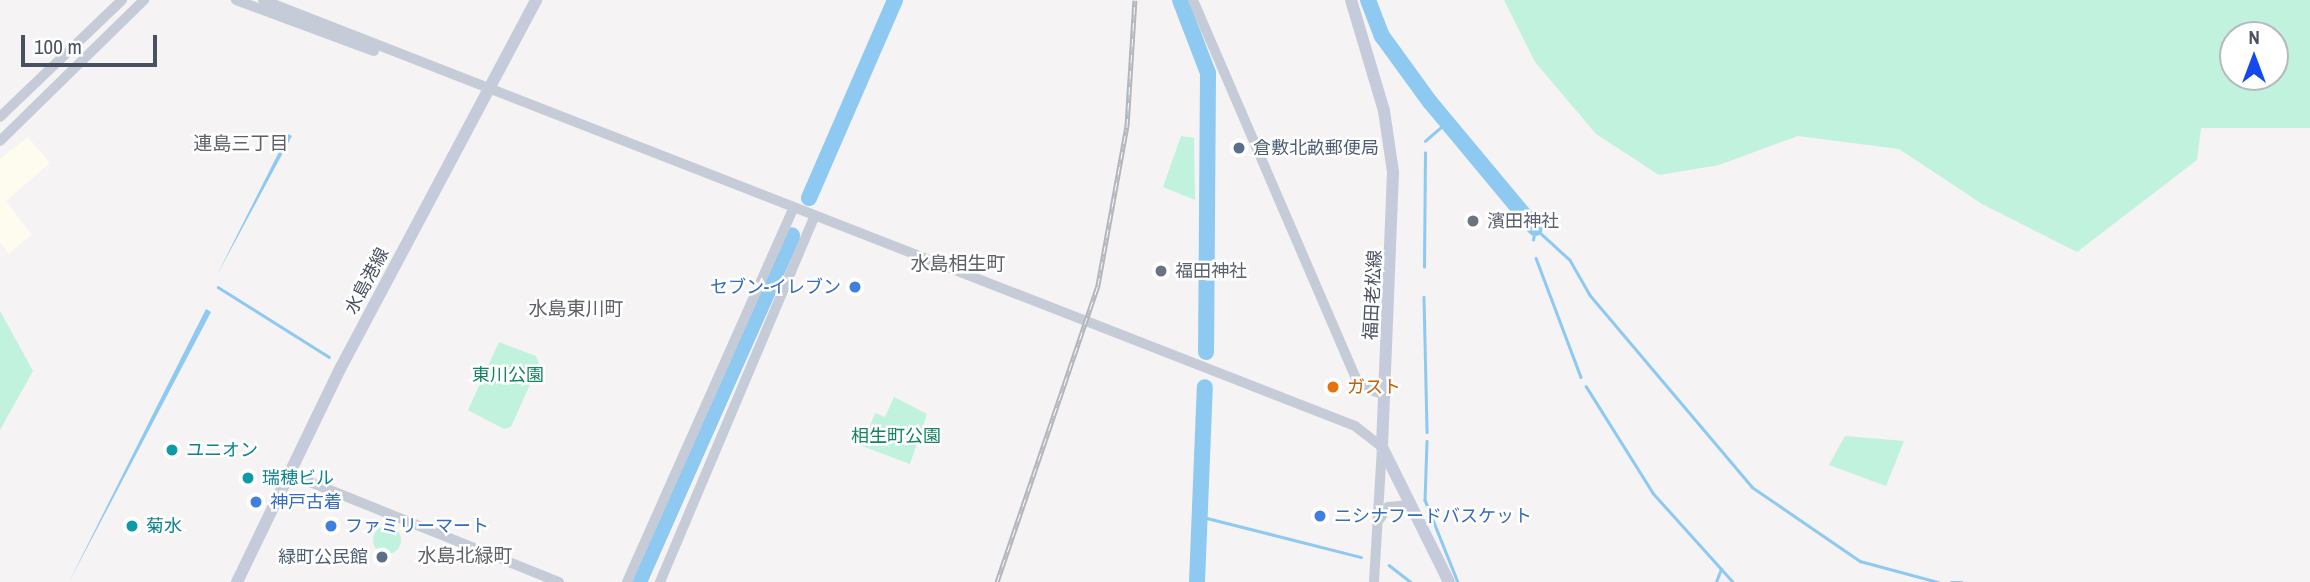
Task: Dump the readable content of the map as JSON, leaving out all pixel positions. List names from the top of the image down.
{
  "streets": {
    "main road": ["水島港線", "福田老松線"]
  },
  "districts": [
    "連島三丁目",
    "水島相生町",
    "水島東川町",
    "水島北緑町"
  ],
  "parks": ["東川公園", "相生町公園"],
  "places": [
    "倉敷北畝郵便局",
    "濱田神社",
    "福田神社",
    "セブン-イレブン",
    "ガスト",
    "ユニオン",
    "瑞穂ビル",
    "神戸古着",
    "ニシナフードバスケット",
    "菊水",
    "ファミリーマート",
    "緑町公民館"
  ],
  "scale_bar": "100 m",
  "north": "top"
}
